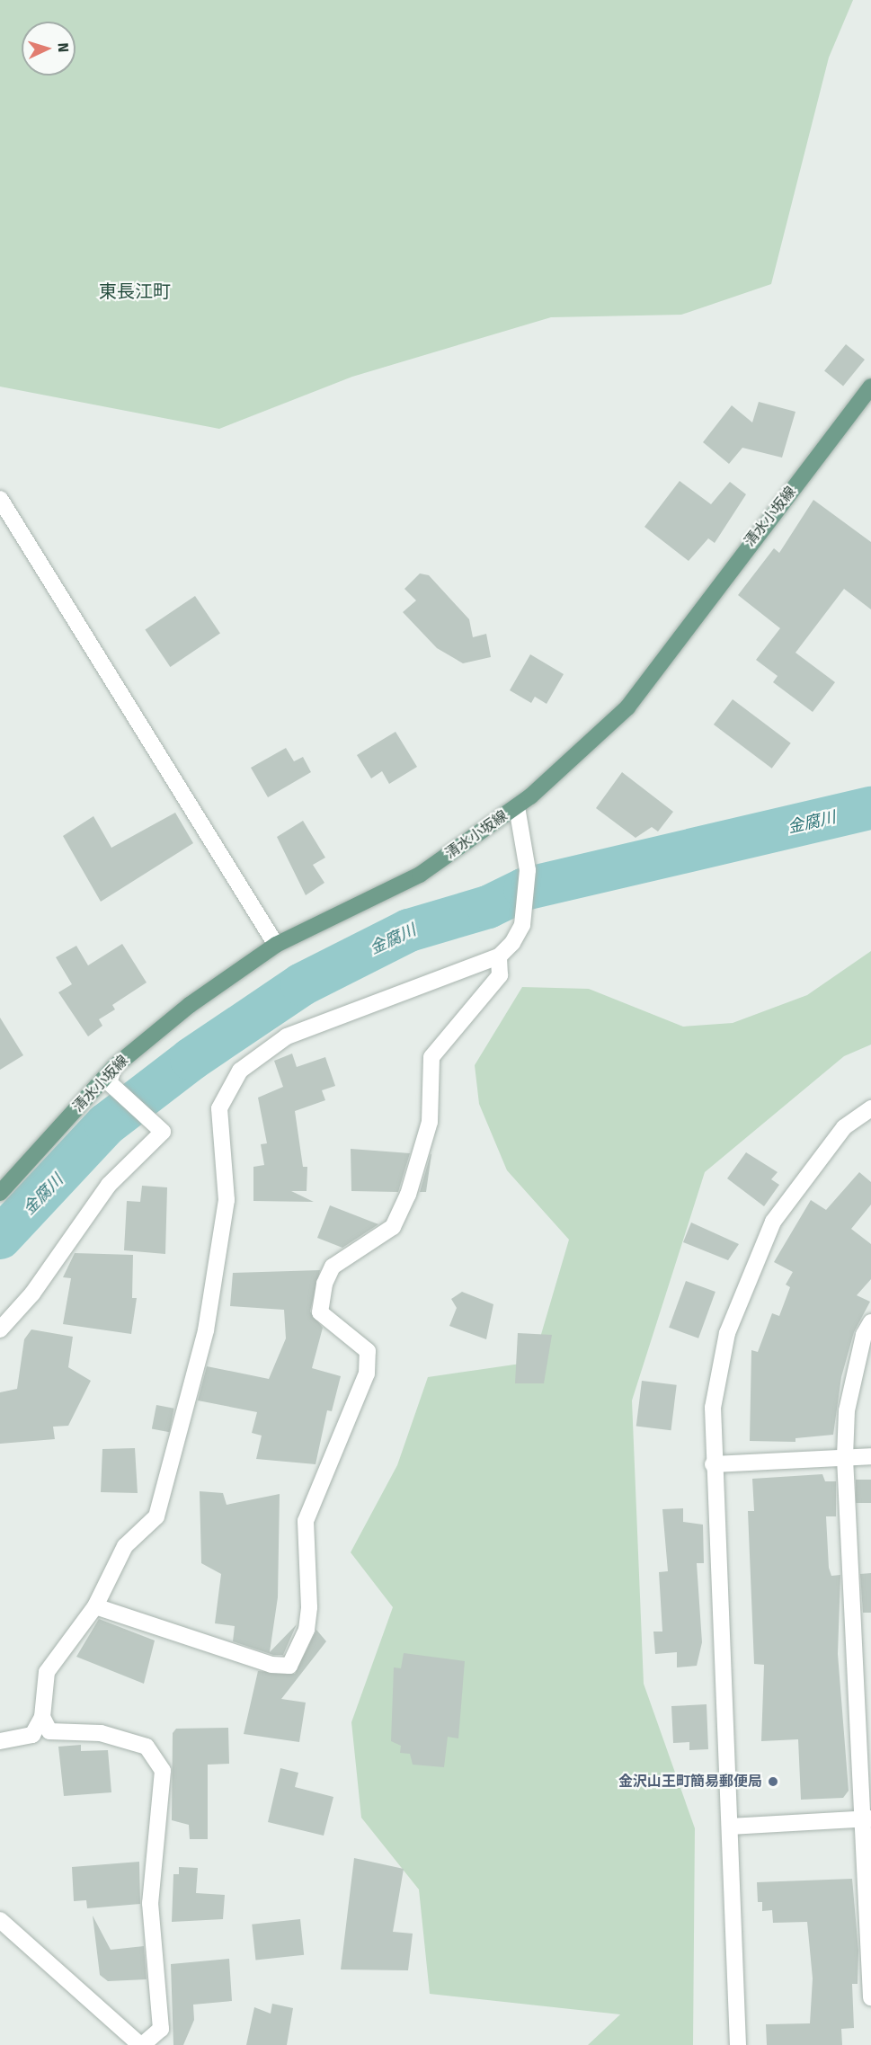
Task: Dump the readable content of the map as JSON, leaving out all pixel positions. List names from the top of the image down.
{
  "streets": {
    "main road": ["清水小坂線"]
  },
  "districts": ["東長江町"],
  "water": ["金腐川"],
  "places": ["金沢山王町簡易郵便局"],
  "north": "right"
}
